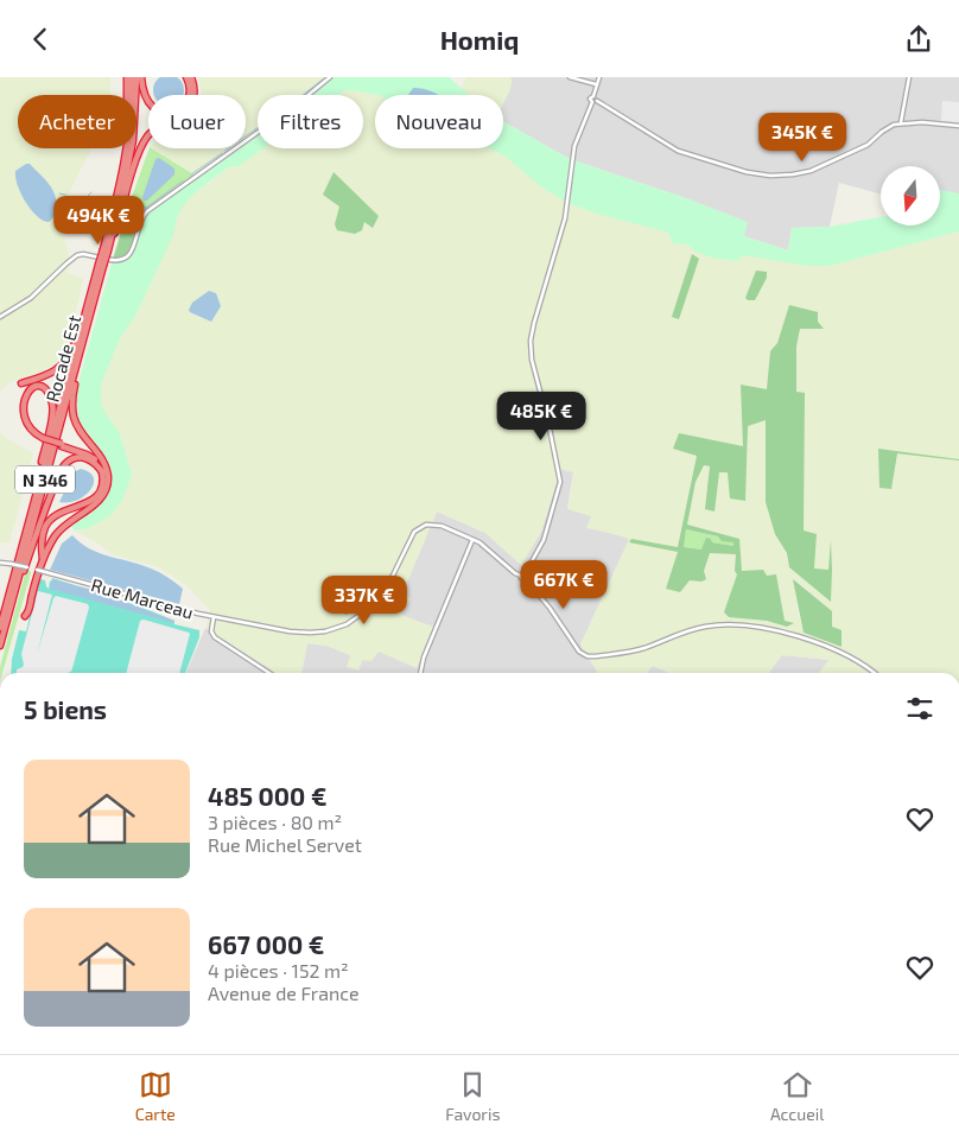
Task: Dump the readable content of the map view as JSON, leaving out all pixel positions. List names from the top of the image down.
{
  "streets": {
    "highway": ["Rocade Est", "N 346"],
    "street": ["Rue Marceau"]
  },
  "north": "bottom",
  "page": {
    "header": "Homiq",
    "chip": [
      "Acheter",
      "Louer",
      "Filtres",
      "Nouveau"
    ],
    "price": [
      "345K €",
      "494K €",
      "485K €",
      "667K €",
      "337K €"
    ],
    "heading": "5 biens",
    "list": [
      {
        "name": "485 000 €",
        "note": "3 pièces · 80 m² · Rue Michel Servet"
      },
      {
        "name": "667 000 €",
        "note": "4 pièces · 152 m² · Avenue de France"
      }
    ],
    "tabs": ["Carte", "Favoris", "Accueil"]
  }
}
